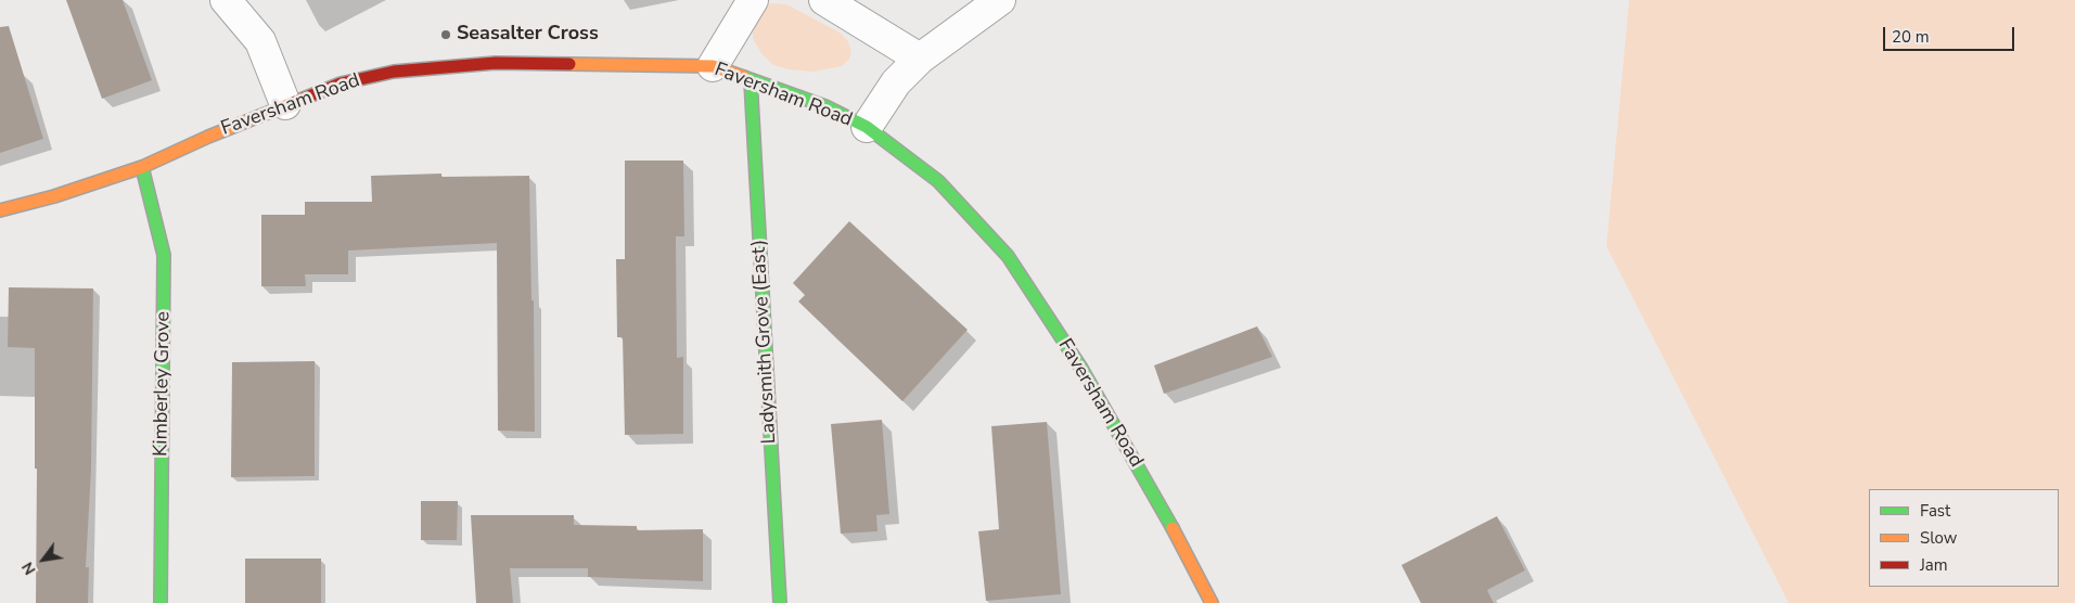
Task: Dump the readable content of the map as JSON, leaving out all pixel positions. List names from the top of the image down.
{
  "streets": {
    "street": ["Faversham Road", "Ladysmith Grove (East)", "Kimberley Grove"]
  },
  "crossings": [
    ["Faversham Road", "Ladysmith Grove (East)"],
    ["Faversham Road", "Kimberley Grove"]
  ],
  "places": ["Seasalter Cross"],
  "legend": ["Fast", "Slow", "Jam"],
  "scale_bar": "20 m",
  "north": "bottom left"
}
